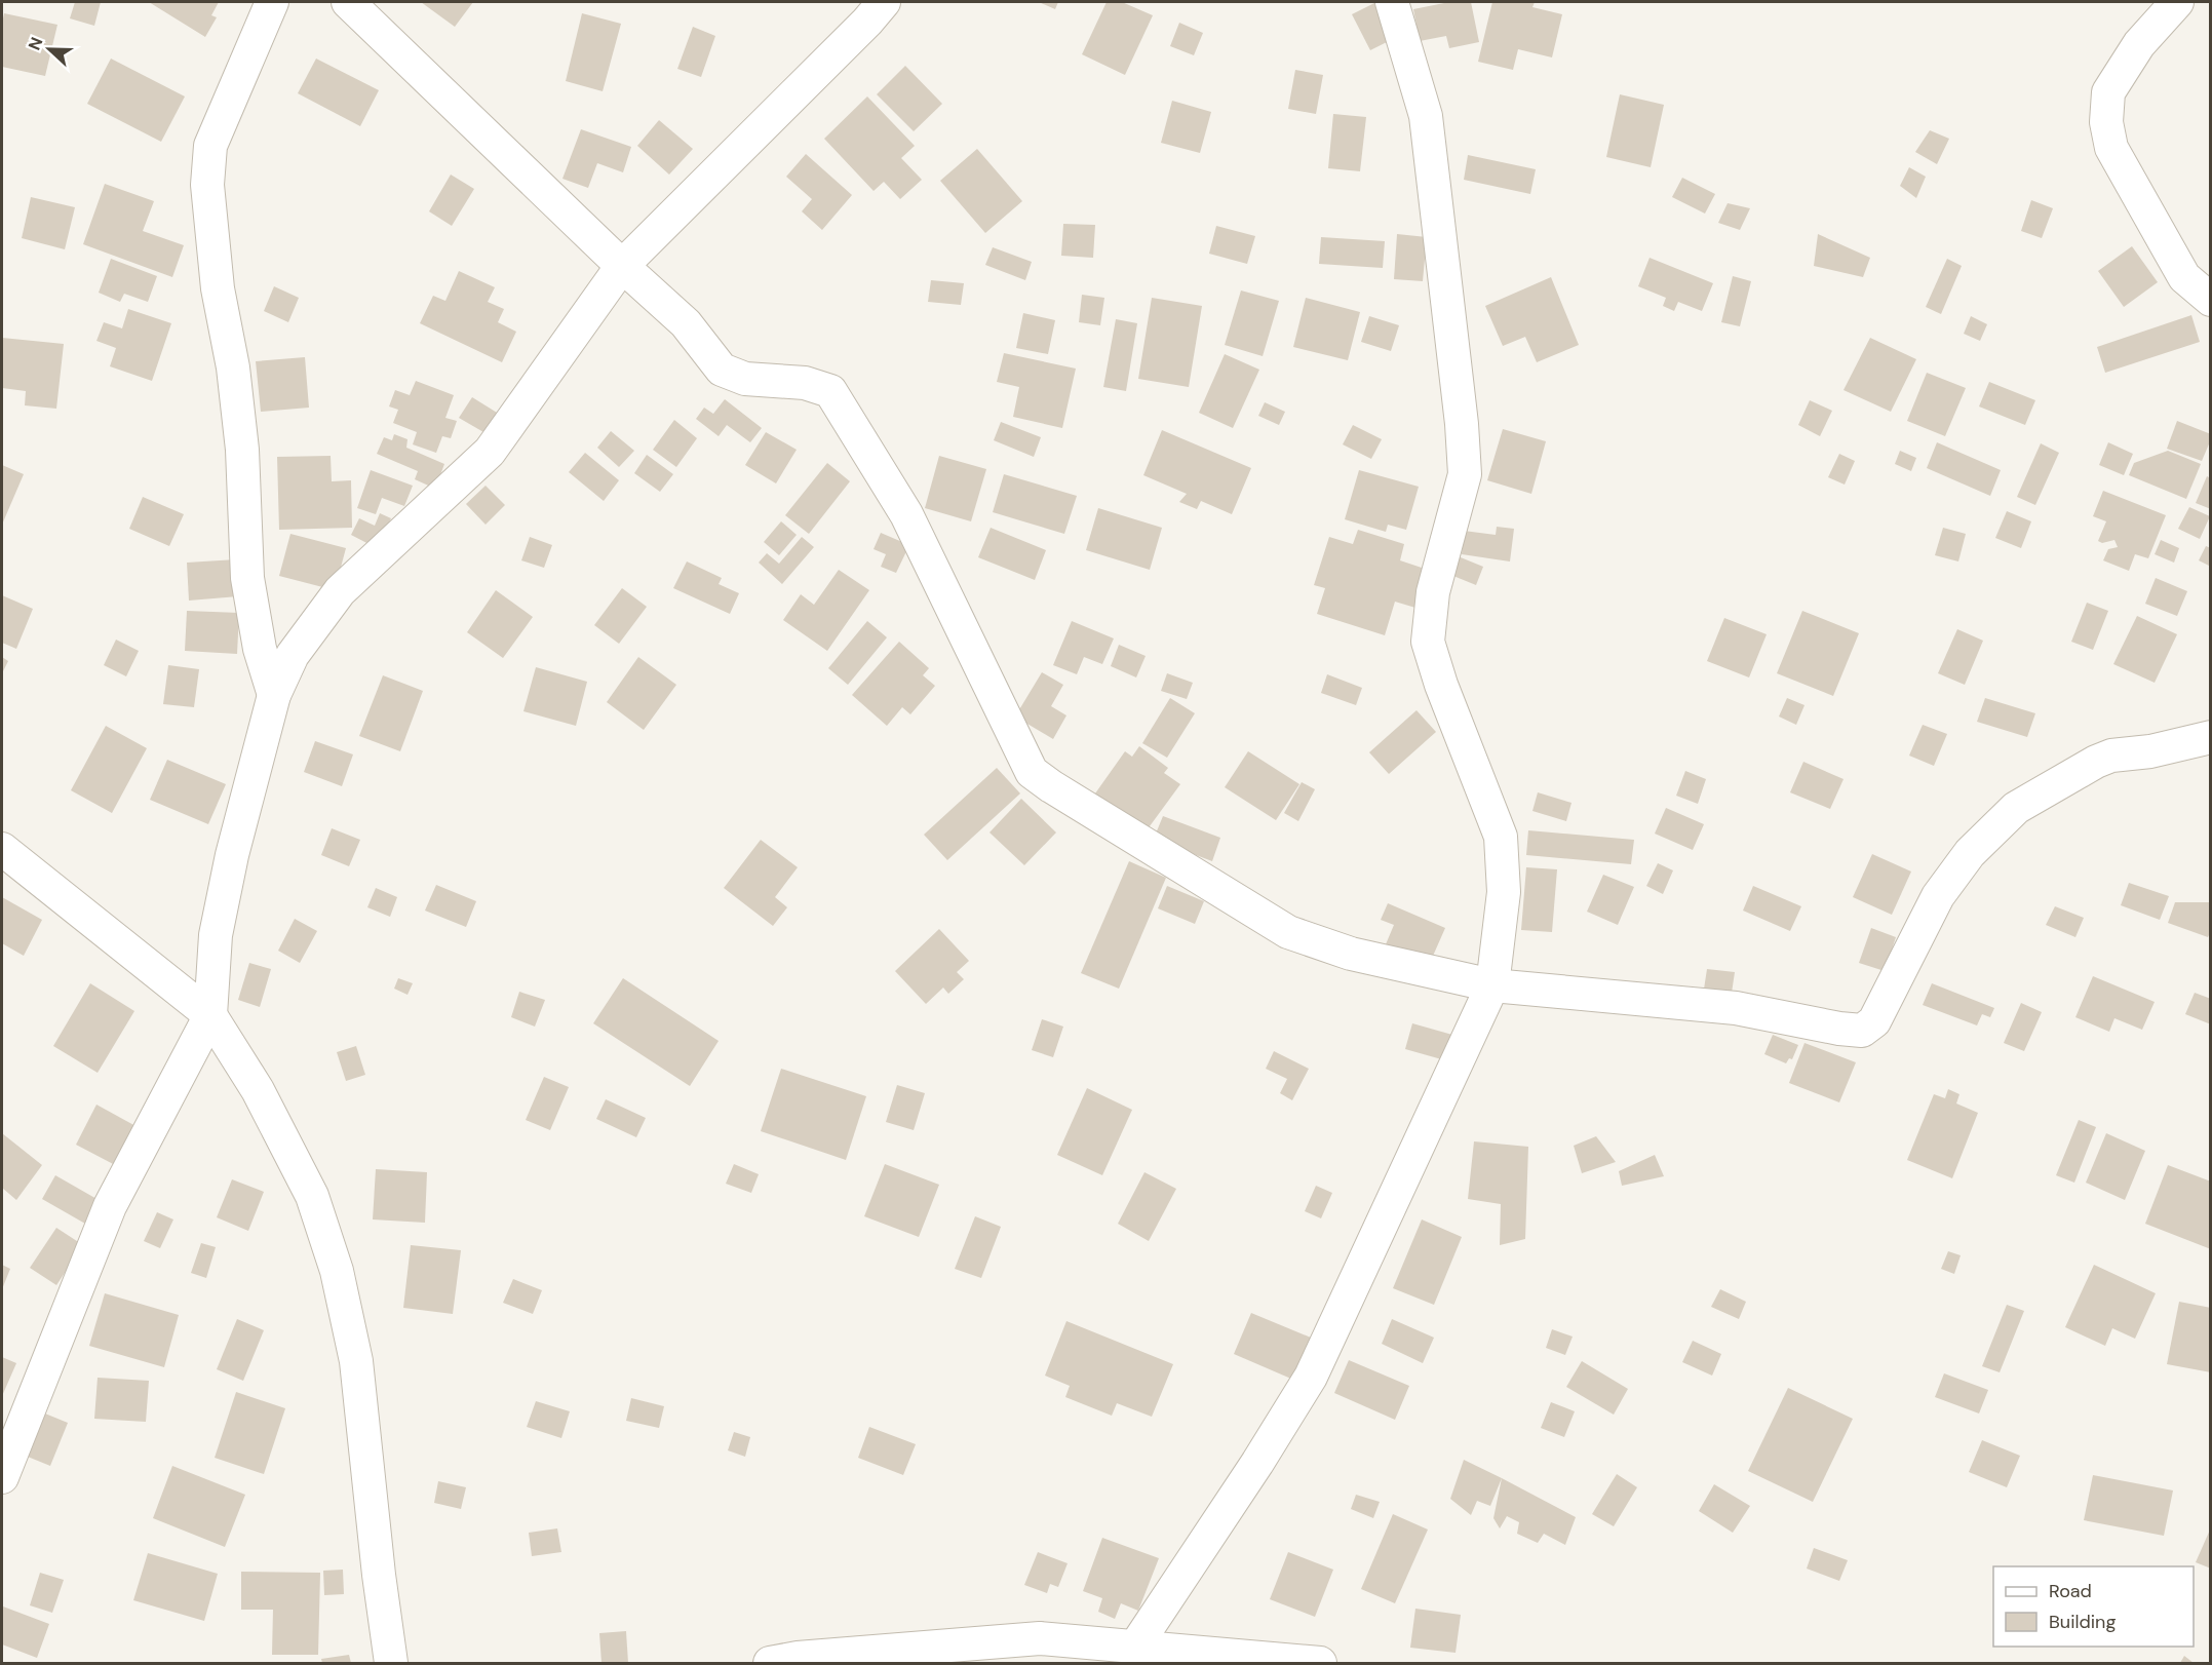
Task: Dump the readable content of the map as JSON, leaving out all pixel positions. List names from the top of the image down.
{
  "legend": ["Road", "Building"],
  "north": "left"
}
